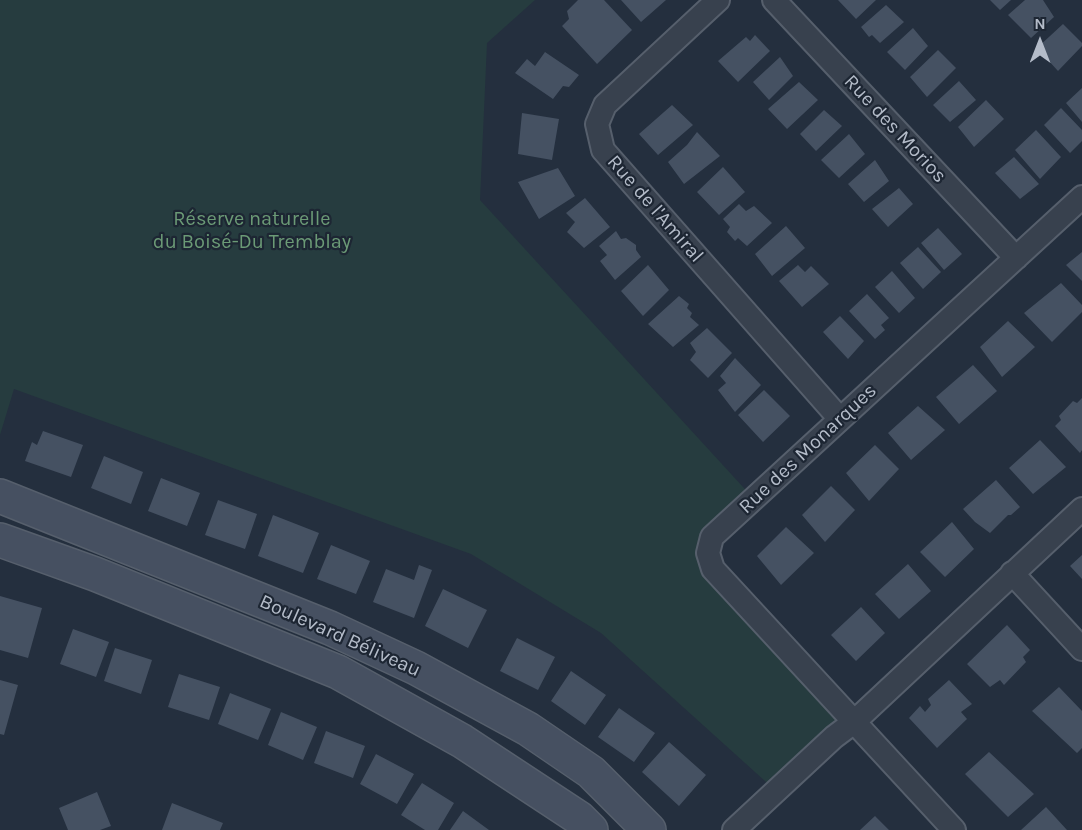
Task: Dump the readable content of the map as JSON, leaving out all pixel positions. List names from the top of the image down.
{
  "streets": {
    "street": [
      "Rue des Morios",
      "Rue de l'Amiral",
      "Rue des Monarques",
      "Boulevard Béliveau"
    ]
  },
  "crossings": [
    ["Rue des Morios", "Rue des Monarques"],
    ["Rue de l'Amiral", "Rue des Monarques"]
  ],
  "parks": ["Réserve naturelle du Boisé-Du Tremblay"],
  "north": "top"
}
